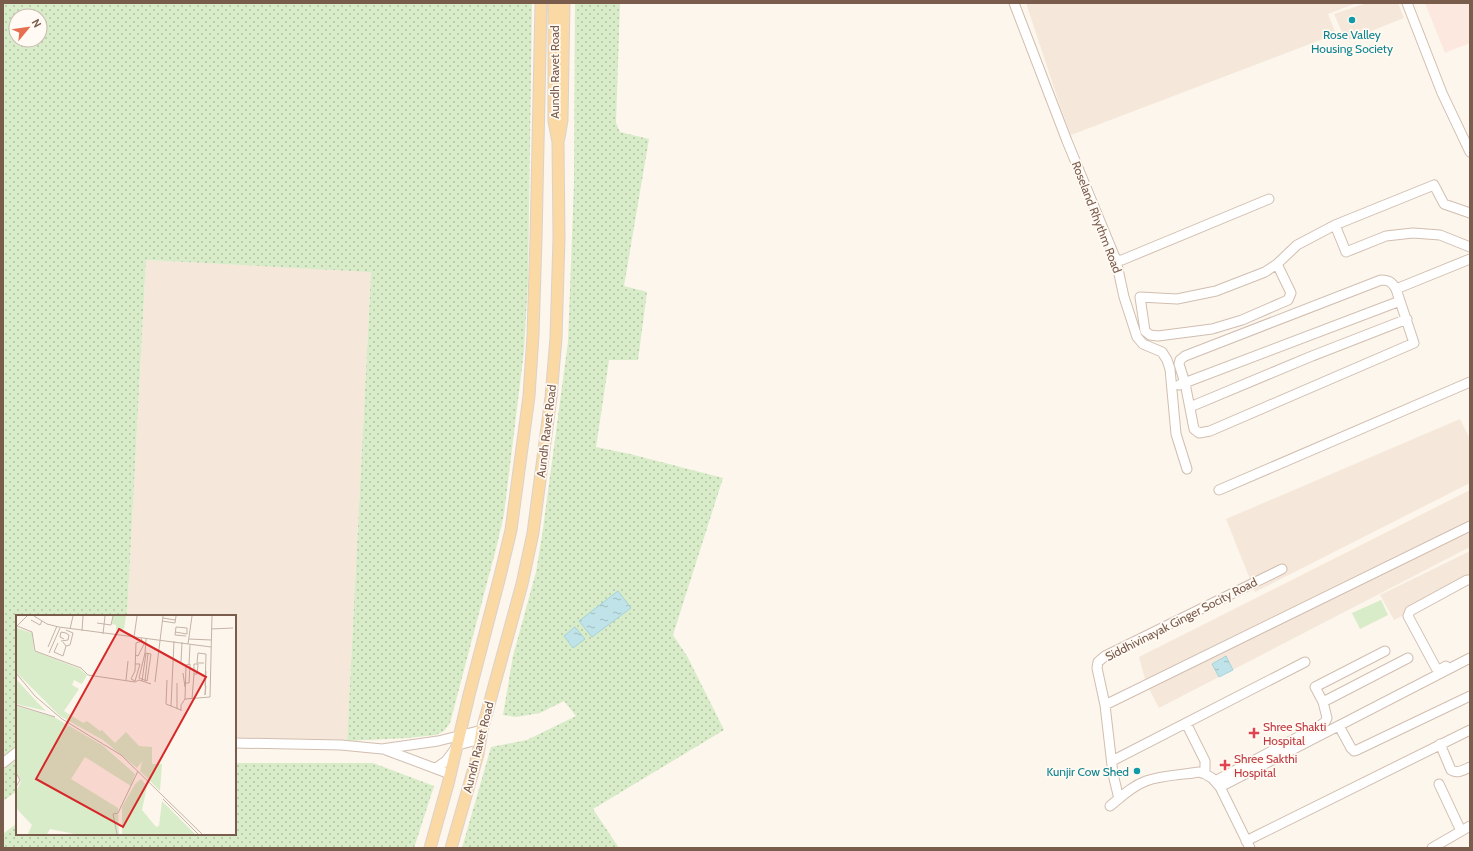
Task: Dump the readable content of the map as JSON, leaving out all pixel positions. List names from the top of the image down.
{
  "streets": {
    "main road": ["Aundh Ravet Road"],
    "street": ["Roseland Rhythm Road", "Siddhivinayak Ginger Socity Road"]
  },
  "places": {
    "other": ["Rose Valley Housing Society", "Kunjir Cow Shed"],
    "health": ["Shree Shakti Hospital", "Shree Sakthi Hospital"]
  },
  "north": "top right"
}
